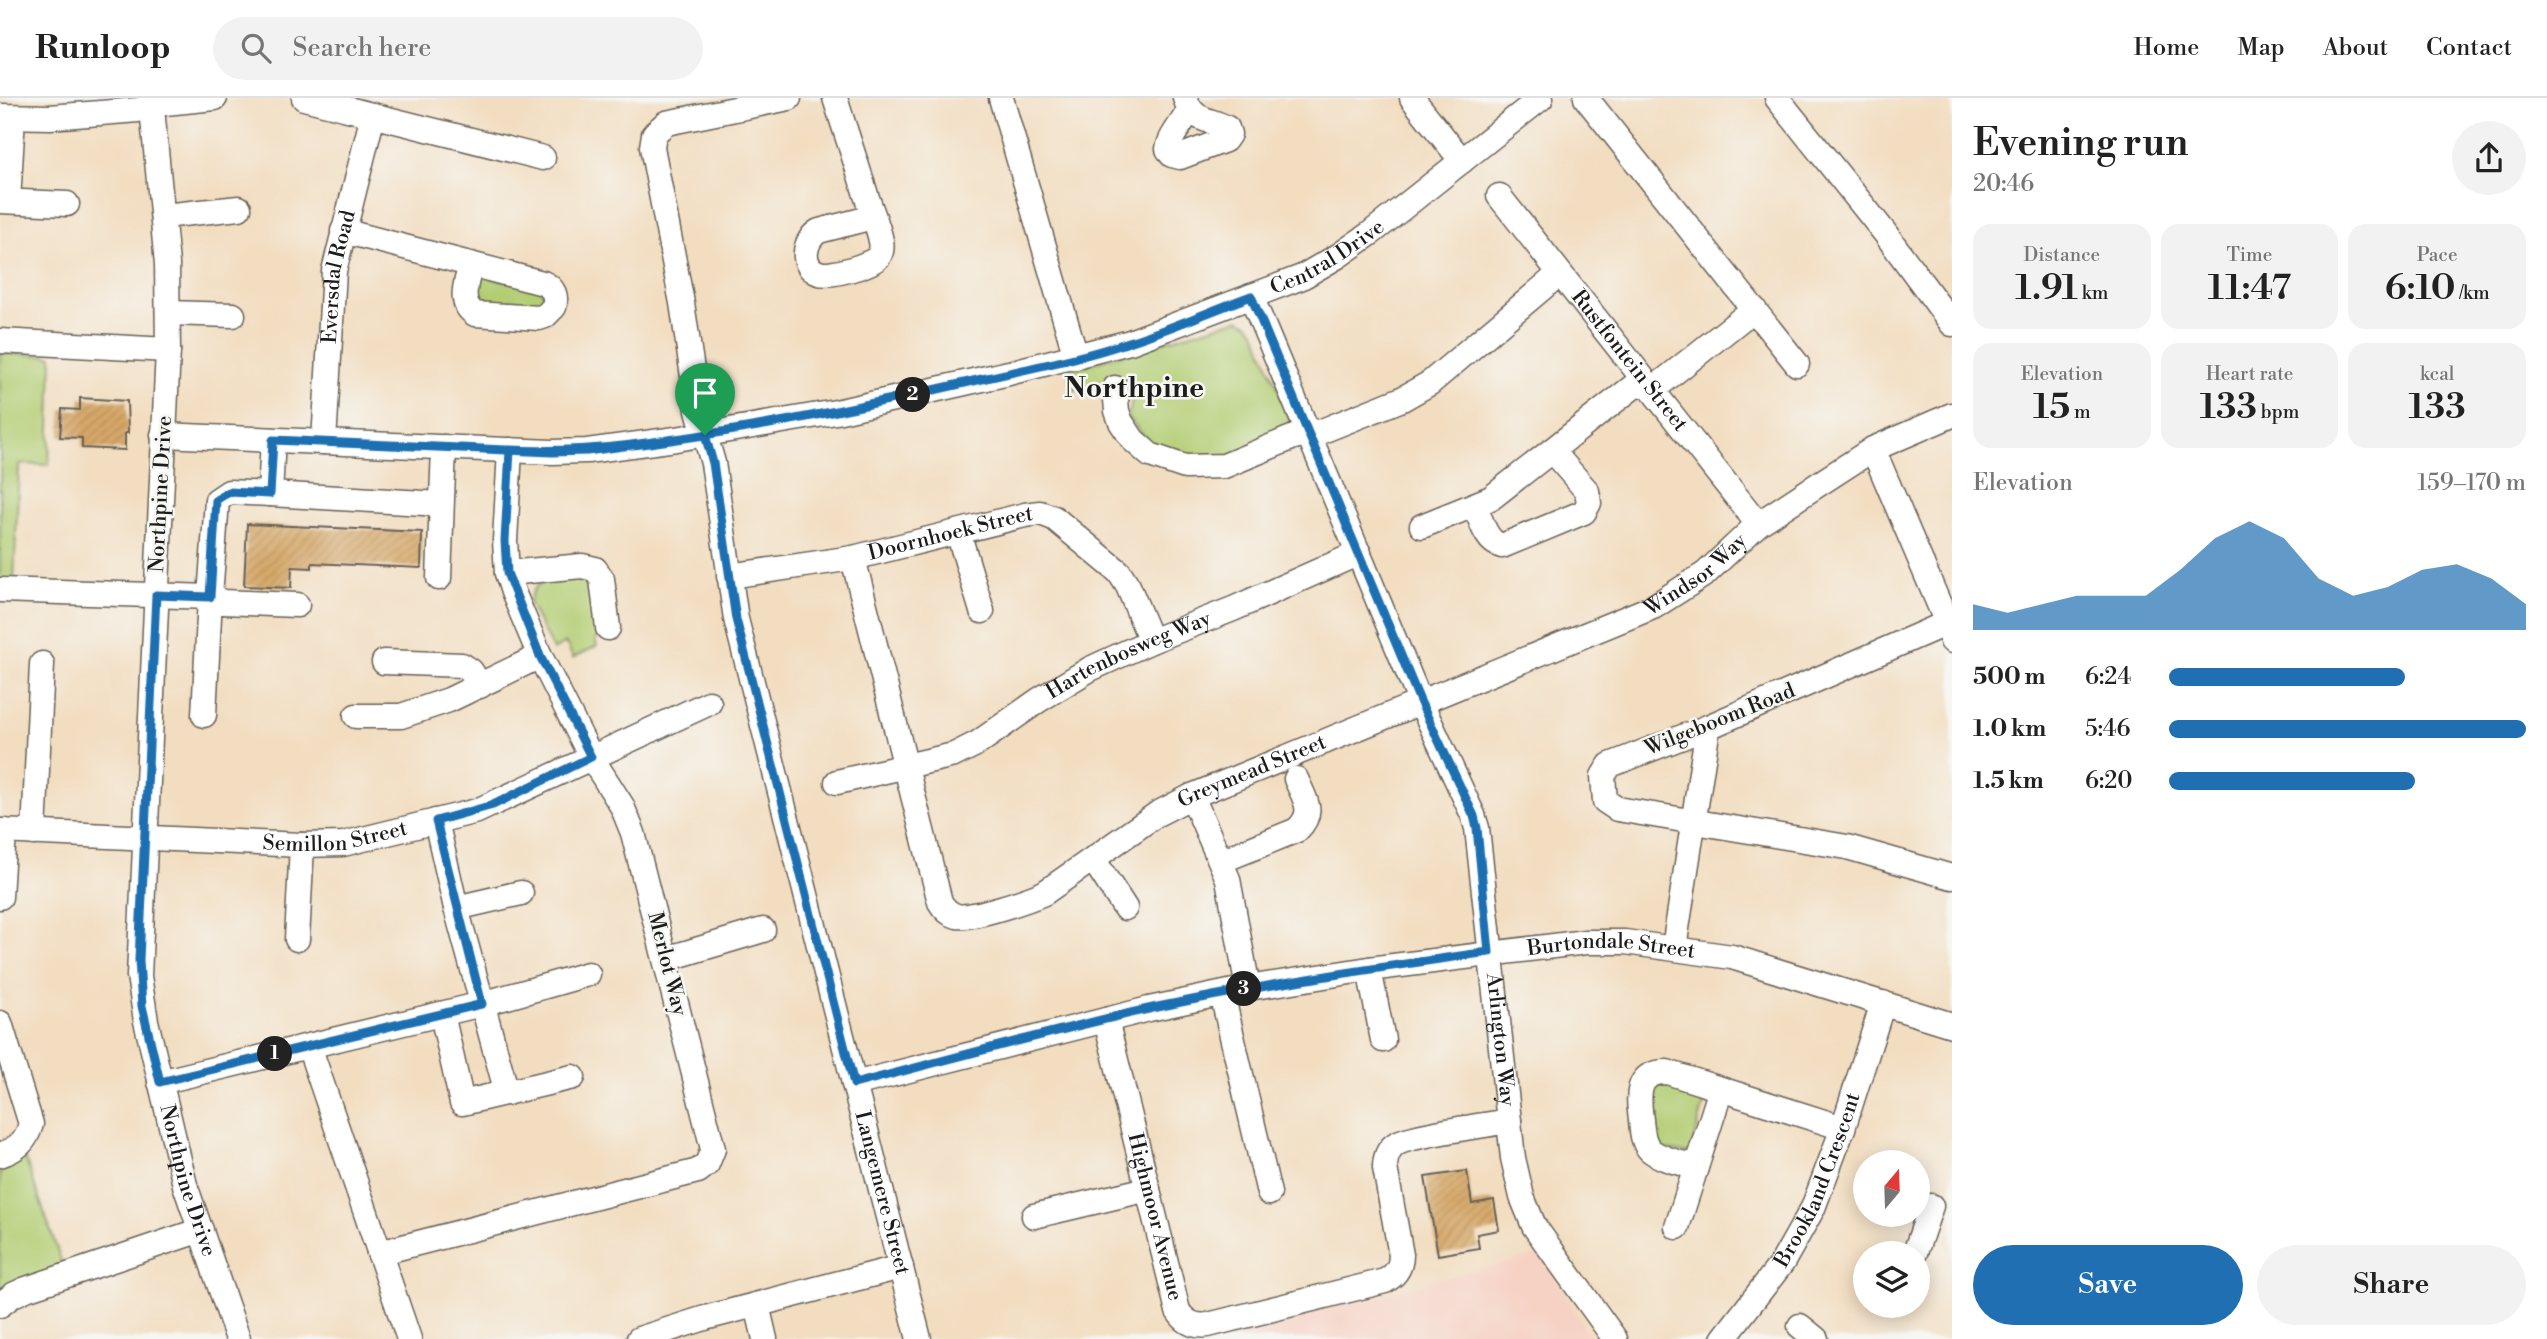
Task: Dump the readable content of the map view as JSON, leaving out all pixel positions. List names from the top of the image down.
{
  "streets": {
    "street": [
      "Central Drive",
      "Eversdal Road",
      "Rustfontein Street",
      "Northpine Drive",
      "Doornhoek Street",
      "Windsor Way",
      "Hartenbosweg Way",
      "Wilgeboom Road",
      "Greymead Street",
      "Semillon Street",
      "Burtondale Street",
      "Merlot Way",
      "Arlington Way",
      "Brookland Crescent",
      "Langemere Street",
      "Highmoor Avenue"
    ]
  },
  "crossings": [
    ["Central Drive", "Eversdal Road"],
    ["Central Drive", "Northpine Drive"],
    ["Central Drive", "Merlot Way"],
    ["Central Drive", "Arlington Way"],
    ["Central Drive", "Langemere Street"],
    ["Rustfontein Street", "Windsor Way"],
    ["Northpine Drive", "Semillon Street"],
    ["Doornhoek Street", "Hartenbosweg Way"],
    ["Doornhoek Street", "Langemere Street"],
    ["Windsor Way", "Greymead Street"],
    ["Windsor Way", "Arlington Way"],
    ["Hartenbosweg Way", "Greymead Street"],
    ["Hartenbosweg Way", "Arlington Way"],
    ["Greymead Street", "Arlington Way"],
    ["Semillon Street", "Merlot Way"],
    ["Burtondale Street", "Arlington Way"],
    ["Burtondale Street", "Brookland Crescent"],
    ["Burtondale Street", "Langemere Street"],
    ["Burtondale Street", "Highmoor Avenue"],
    ["Arlington Way", "Highmoor Avenue"]
  ],
  "districts": ["Northpine"],
  "north": "top",
  "page": {
    "header": "Runloop",
    "search": "Search here",
    "nav": [
      "Home",
      "Map",
      "About",
      "Contact"
    ],
    "heading": ["Evening run", "20:46"],
    "stats": [
      ["Distance", "1.91 km"],
      ["Time", "11:47"],
      ["Pace", "6:10 /km"],
      ["Elevation", "15 m"],
      ["Heart rate", "133 bpm"],
      ["kcal", "133"]
    ],
    "pins": ["2", "3", "1"],
    "chart": ["Elevation", "159–170 m"],
    "list": [
      {
        "name": "500 m",
        "note": "6:24"
      },
      {
        "name": "1.0 km",
        "note": "5:46"
      },
      {
        "name": "1.5 km",
        "note": "6:20"
      }
    ],
    "buttons": ["Save", "Share"]
  }
}
